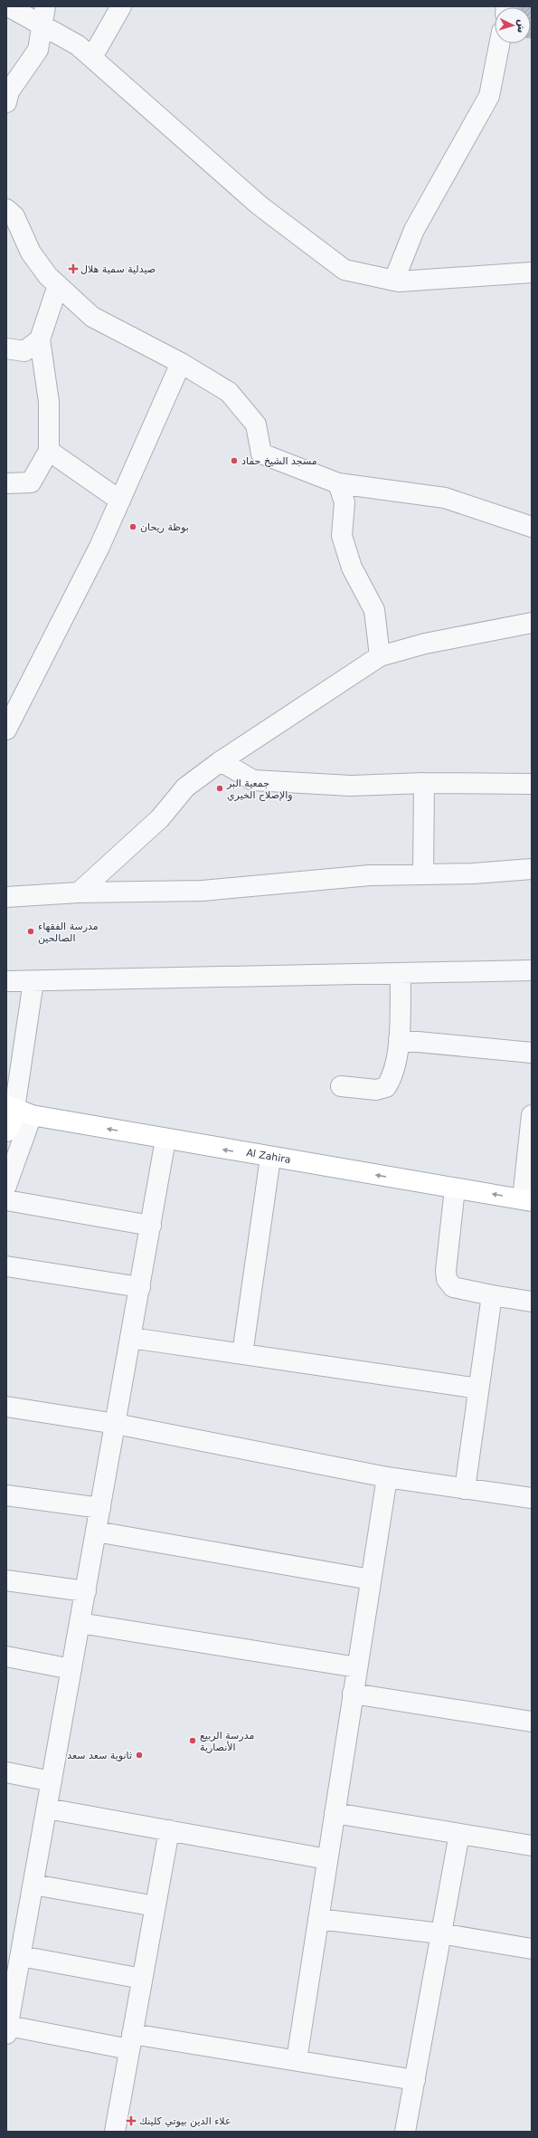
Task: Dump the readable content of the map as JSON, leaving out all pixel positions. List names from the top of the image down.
{
  "streets": {
    "main road": ["Al Zahira"]
  },
  "one_way": ["Al Zahira"],
  "places": {
    "health": ["صيدلية سمية هلال", "علاء الدين بيوتي كلينك"],
    "other": [
      "مسجد الشيخ حماد",
      "بوظة ريحان",
      "جمعية البر والإصلاح الخيري",
      "مدرسة الفقهاء الصالحين",
      "مدرسة الربيع الأنصارية",
      "ثانوية سعد سعد"
    ]
  },
  "north": "right"
}
